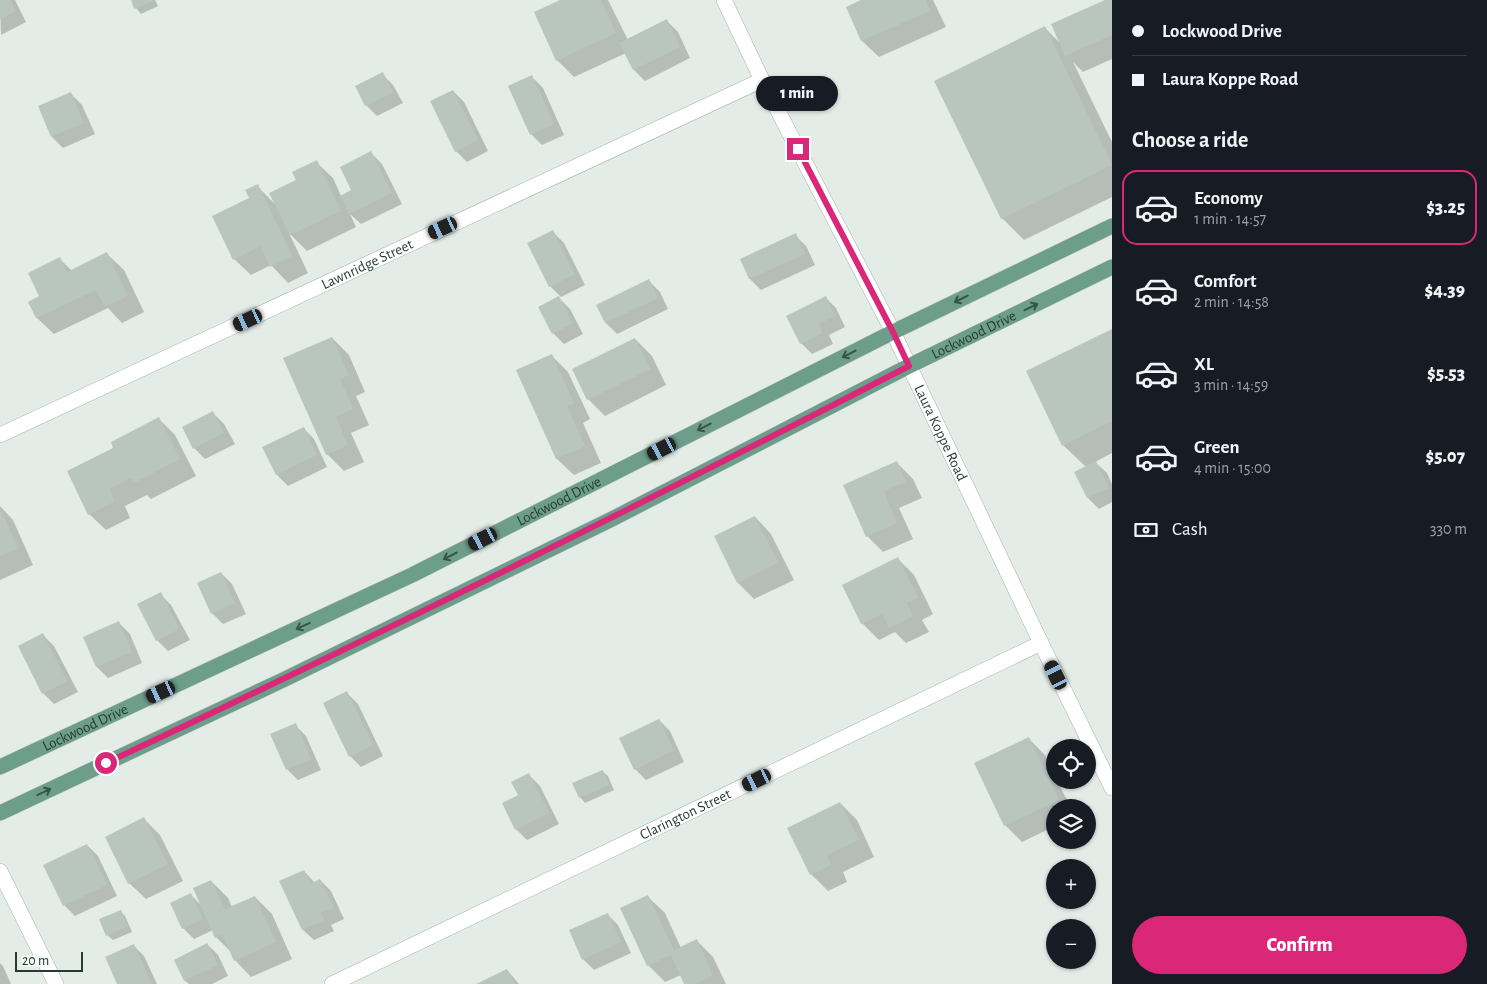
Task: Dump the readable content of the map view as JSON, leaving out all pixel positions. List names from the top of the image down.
{
  "streets": {
    "main road": ["Lockwood Drive"],
    "street": ["Lawnridge Street", "Laura Koppe Road", "Clarington Street"]
  },
  "crossings": [
    ["Lawnridge Street", "Laura Koppe Road"],
    ["Lockwood Drive", "Laura Koppe Road"],
    ["Laura Koppe Road", "Clarington Street"]
  ],
  "scale_bar": "20 m",
  "page": {
    "banner": ["Lockwood Drive", "Laura Koppe Road"],
    "bubble": "1 min",
    "heading": "Choose a ride",
    "list": [
      {
        "name": "Economy",
        "note": "1 min · 14:57",
        "value": "$3.25"
      },
      {
        "name": "Comfort",
        "note": "2 min · 14:58",
        "value": "$4.39"
      },
      {
        "name": "XL",
        "note": "3 min · 14:59",
        "value": "$5.53"
      },
      {
        "name": "Green",
        "note": "4 min · 15:00",
        "value": "$5.07"
      }
    ],
    "pay": ["Cash", "330 m"],
    "map_buttons": ["+", "−"],
    "buttons": "Confirm",
    "scale": "20 m"
  }
}
